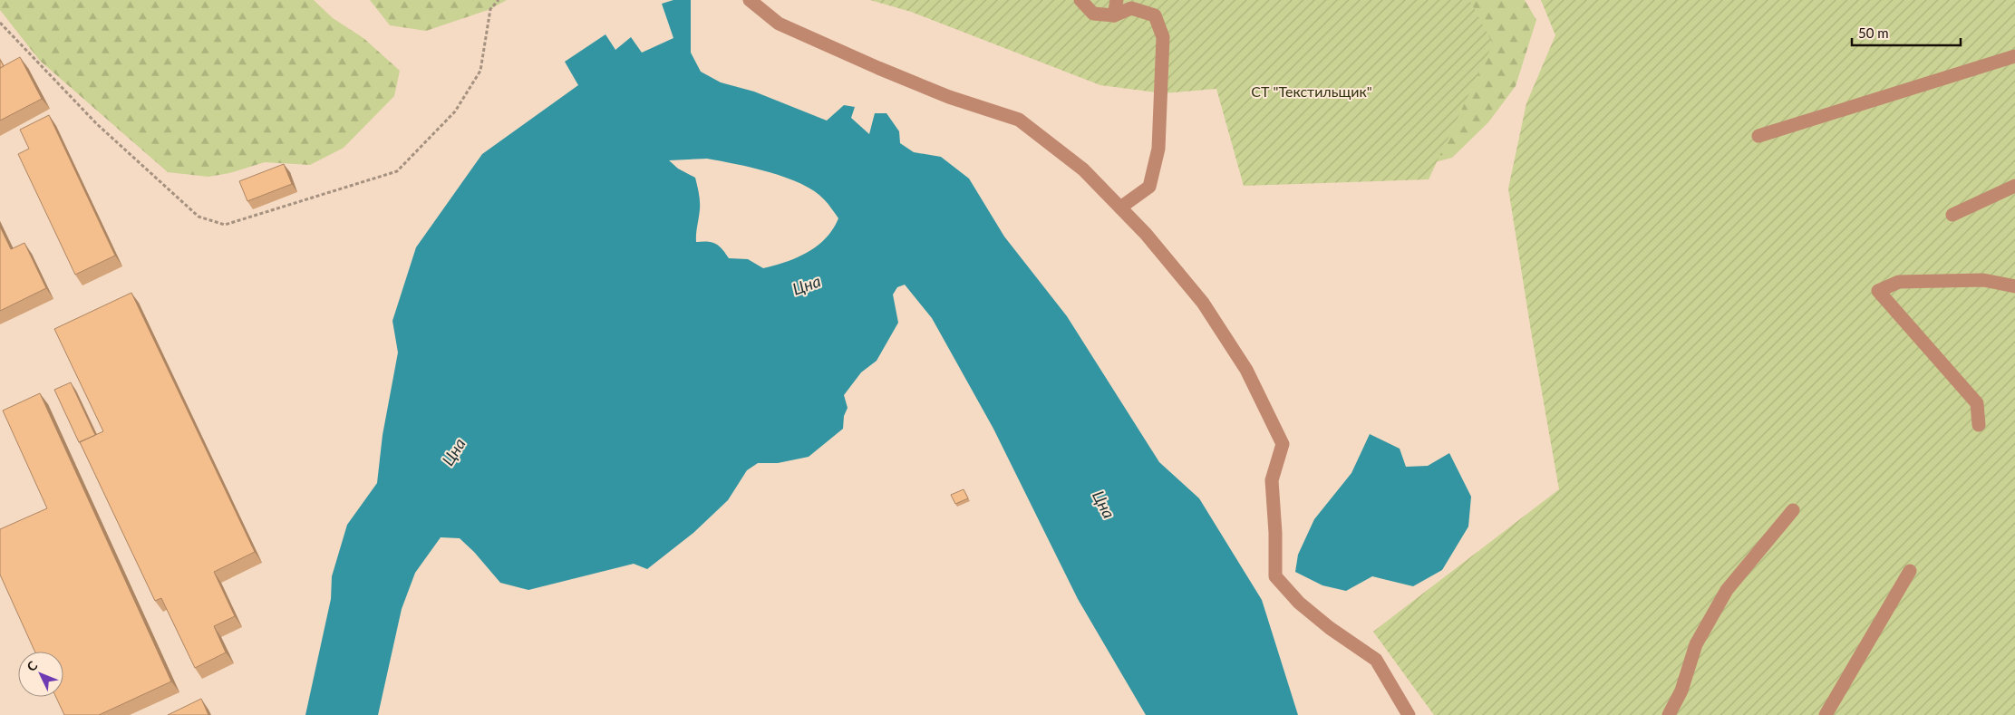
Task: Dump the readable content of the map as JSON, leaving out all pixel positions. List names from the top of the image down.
{
  "water": ["Цна"],
  "parks": ["СТ \"Текстильщик\""],
  "scale_bar": "50 m",
  "north": "top left"
}
